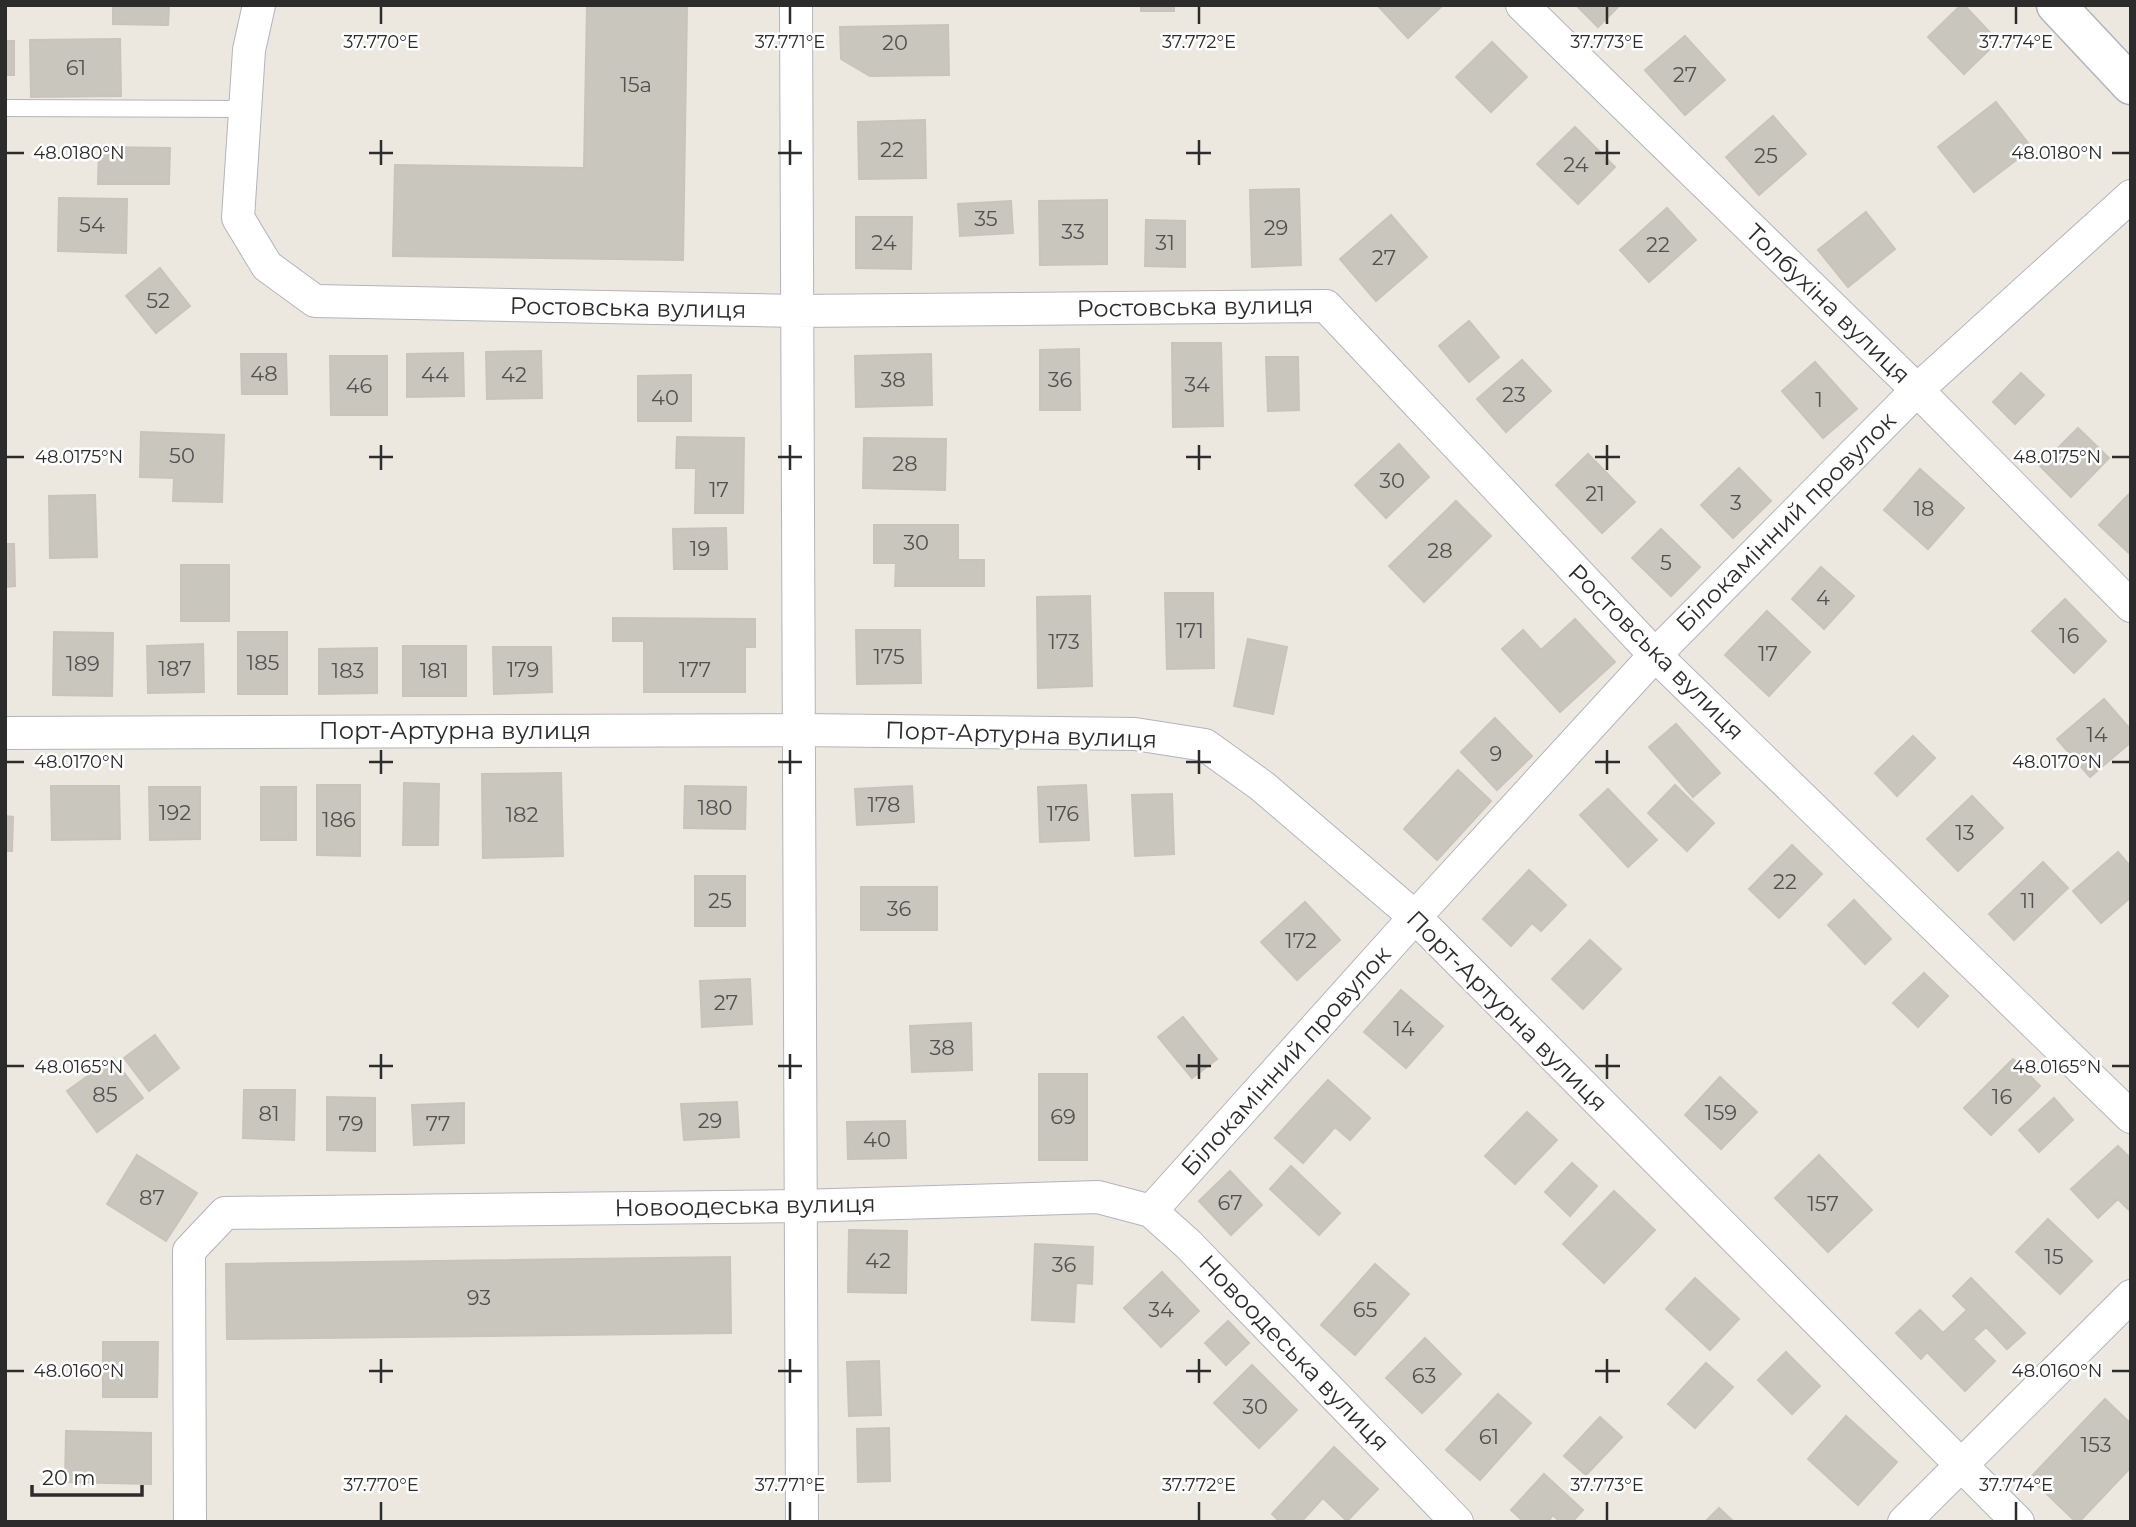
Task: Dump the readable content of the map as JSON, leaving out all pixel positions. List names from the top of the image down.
{
  "streets": {
    "street": [
      "Толбухіна вулиця",
      "Ростовська вулиця",
      "Білокамінний провулок",
      "Порт-Артурна вулиця",
      "Новоодеська вулиця"
    ]
  },
  "crossings": [
    ["Толбухіна вулиця", "Білокамінний провулок"],
    ["Ростовська вулиця", "Білокамінний провулок"],
    ["Білокамінний провулок", "Порт-Артурна вулиця"],
    ["Білокамінний провулок", "Новоодеська вулиця"]
  ],
  "house_numbers": [
    "20",
    "61",
    "27",
    "15а",
    "22",
    "25",
    "24",
    "35",
    "54",
    "29",
    "33",
    "24",
    "31",
    "22",
    "27",
    "52",
    "48",
    "44",
    "42",
    "38",
    "36",
    "34",
    "46",
    "23",
    "40",
    "1",
    "50",
    "28",
    "30",
    "17",
    "21",
    "3",
    "18",
    "30",
    "19",
    "28",
    "5",
    "4",
    "171",
    "16",
    "173",
    "17",
    "175",
    "185",
    "189",
    "187",
    "179",
    "177",
    "183",
    "181",
    "14",
    "9",
    "178",
    "180",
    "192",
    "176",
    "182",
    "186",
    "13",
    "22",
    "25",
    "11",
    "36",
    "172",
    "27",
    "14",
    "38",
    "85",
    "16",
    "159",
    "81",
    "69",
    "29",
    "79",
    "77",
    "40",
    "87",
    "67",
    "157",
    "15",
    "42",
    "36",
    "93",
    "34",
    "65",
    "63",
    "30",
    "61",
    "153"
  ],
  "scale_bar": "20 m",
  "coordinates": [
    "37.770°E",
    "37.771°E",
    "37.772°E",
    "37.773°E",
    "37.774°E",
    "48.0180°N",
    "48.0175°N",
    "48.0170°N",
    "48.0165°N",
    "48.0160°N"
  ]
}
